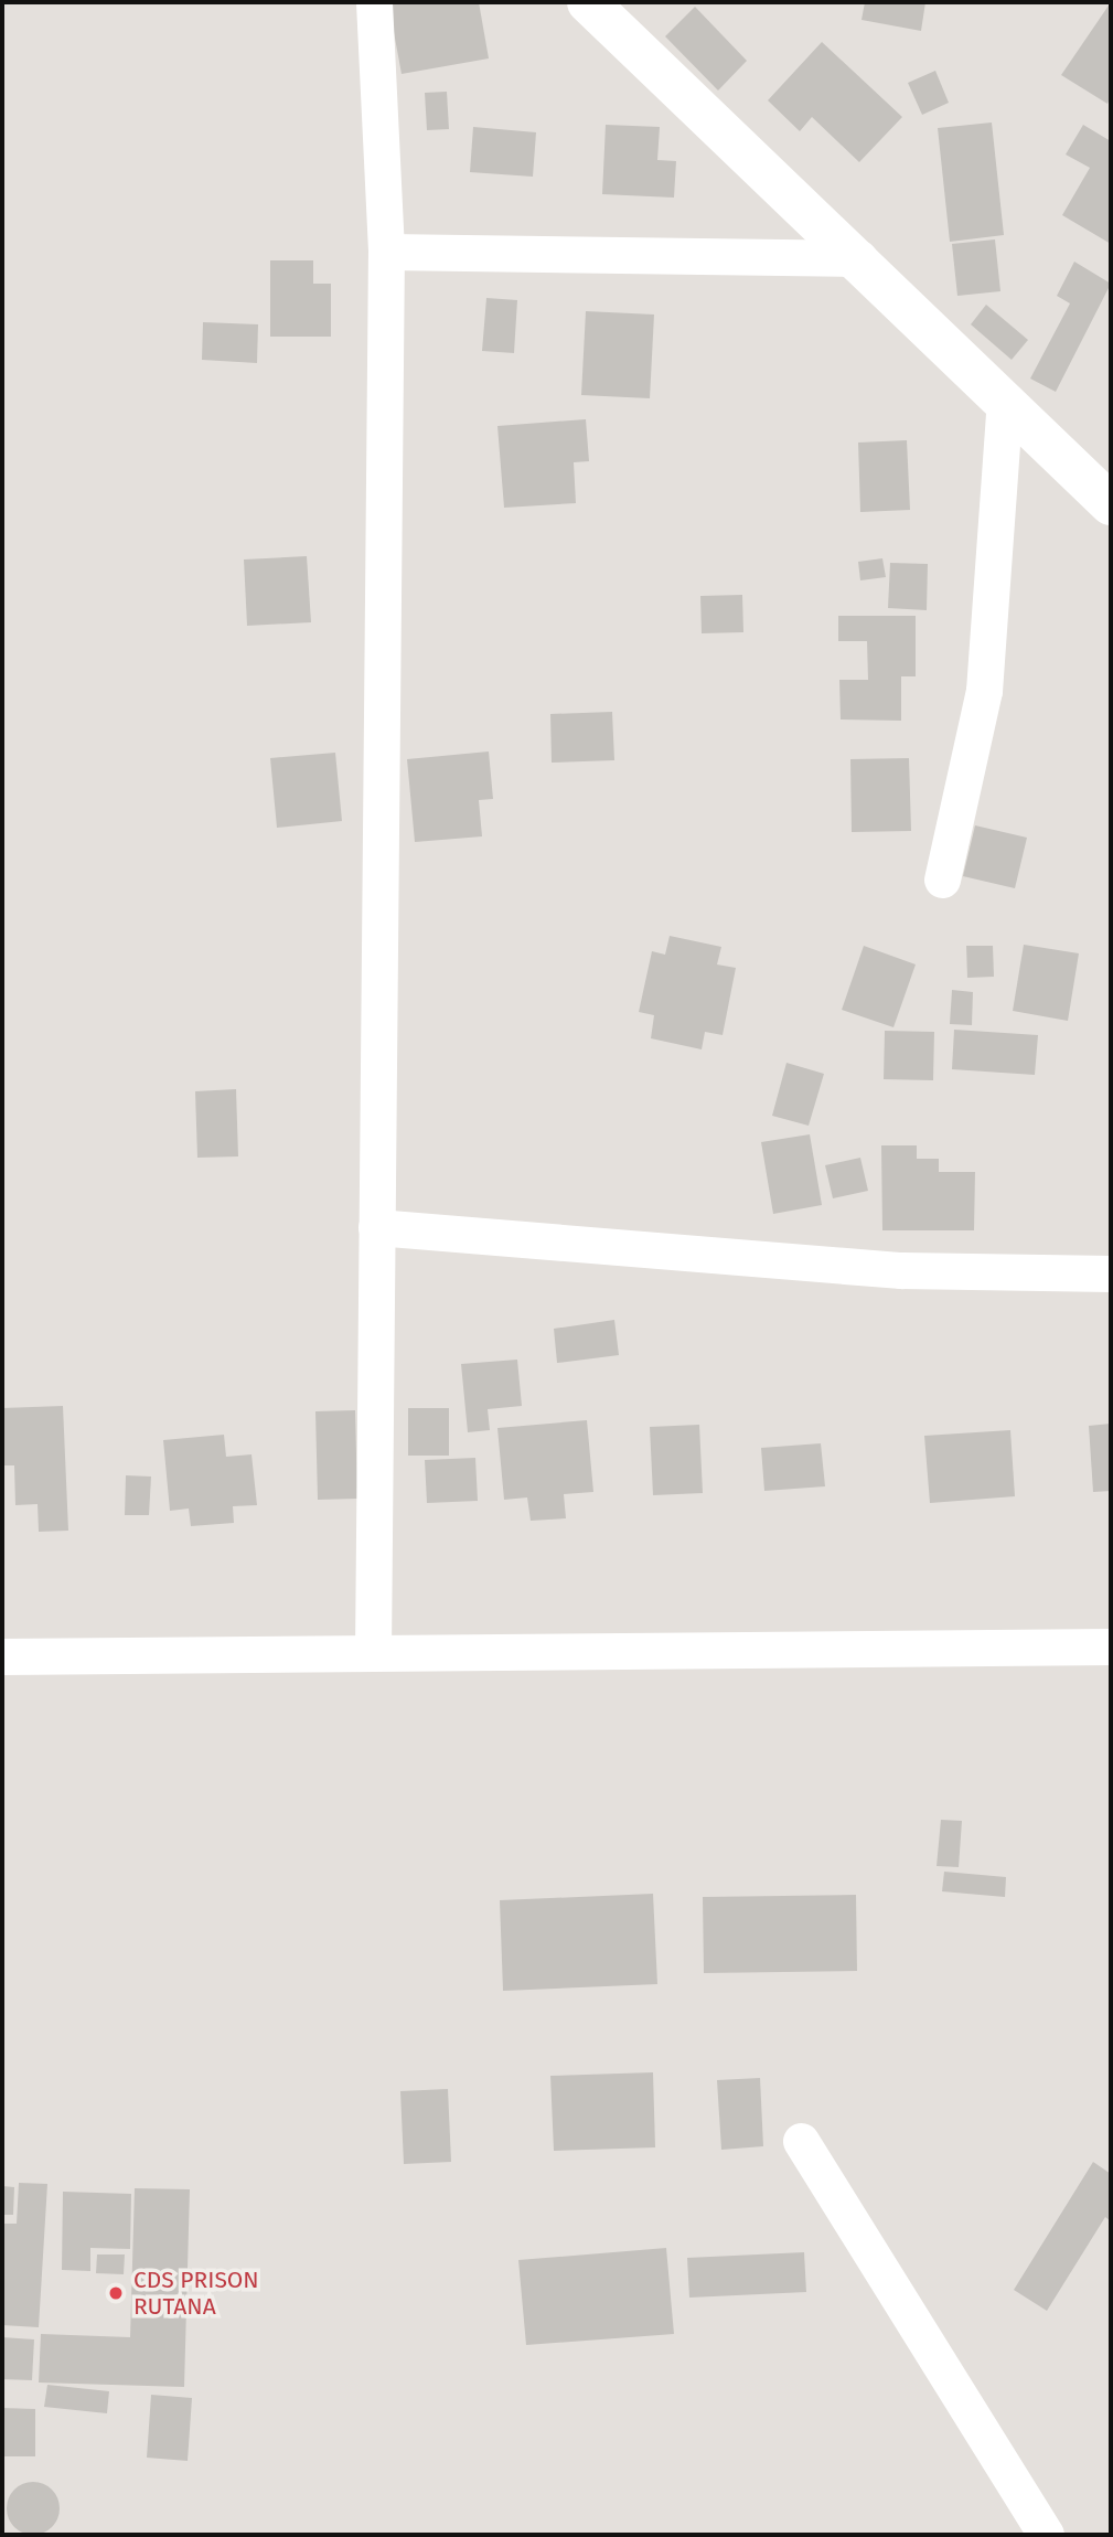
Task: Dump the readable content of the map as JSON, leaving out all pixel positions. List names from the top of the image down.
{
  "places": ["CDS PRISON RUTANA"]
}
